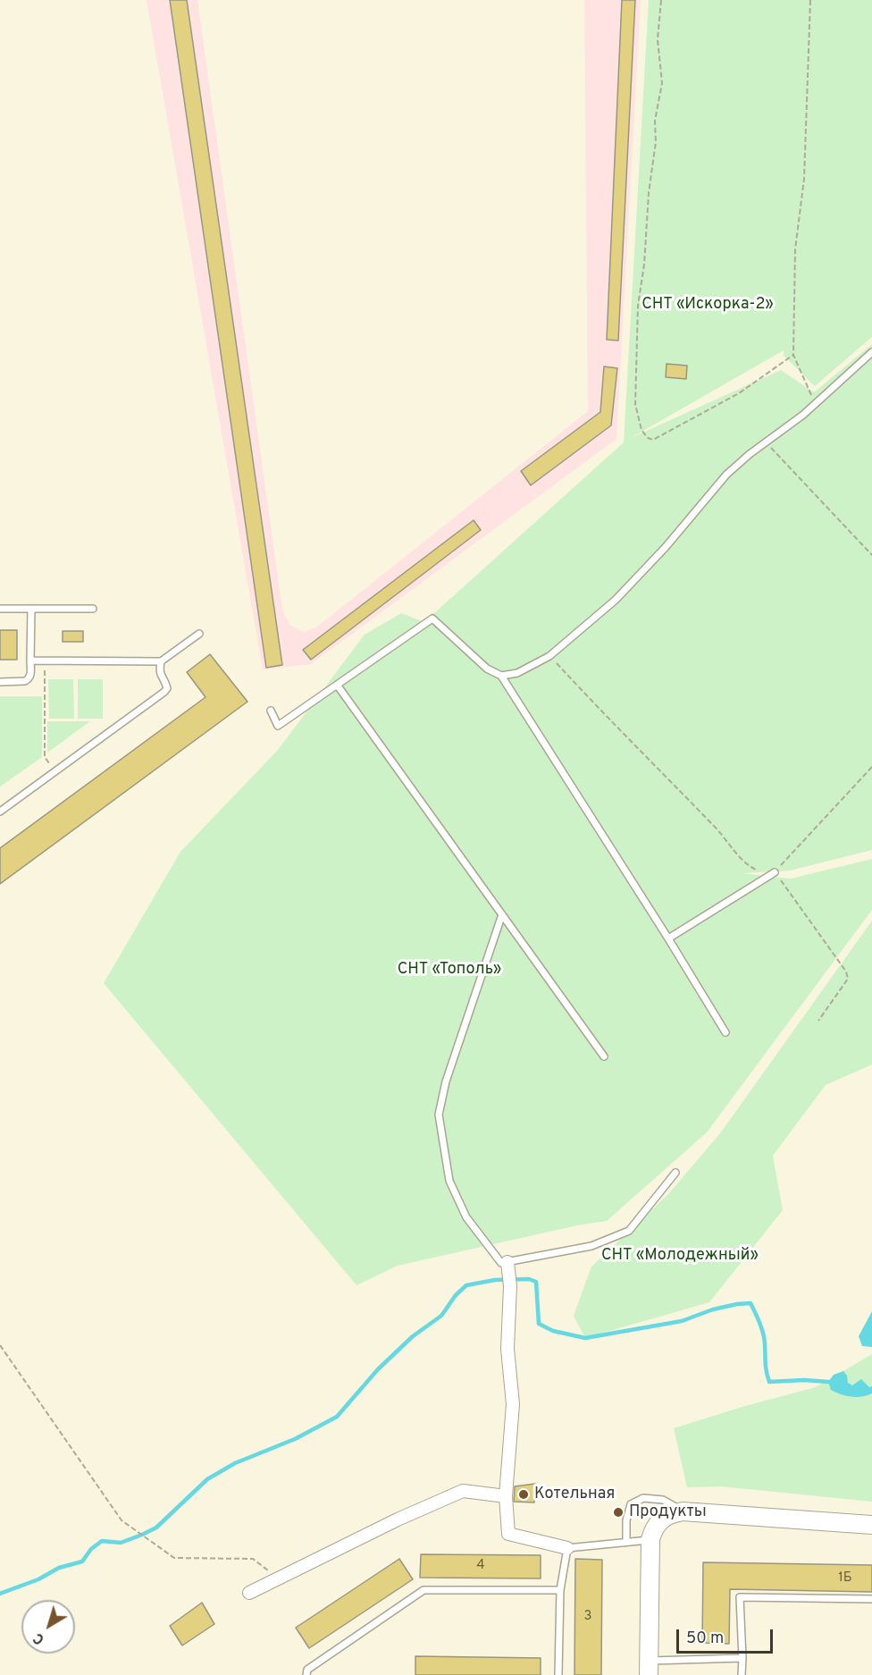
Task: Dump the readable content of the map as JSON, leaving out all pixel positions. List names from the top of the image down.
{
  "parks": ["СНТ «Искорка-2»", "СНТ «Тополь»", "СНТ «Молодежный»"],
  "places": ["Котельная", "Продукты"],
  "house_numbers": ["4", "1Б", "3"],
  "scale_bar": "50 m",
  "north": "bottom left"
}
